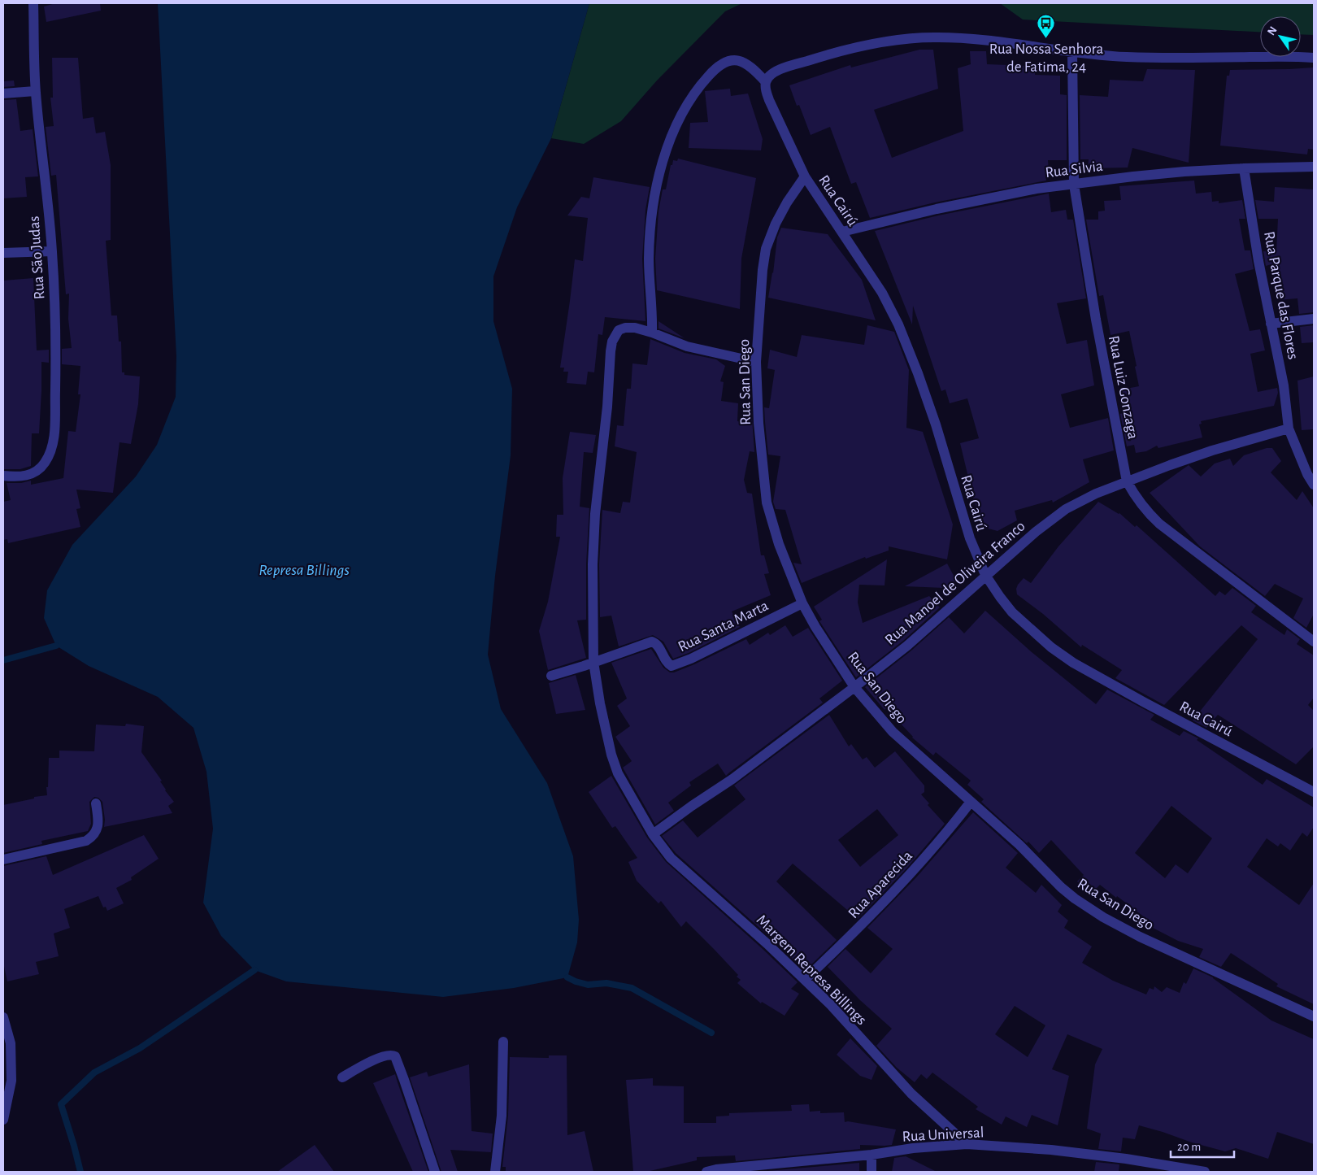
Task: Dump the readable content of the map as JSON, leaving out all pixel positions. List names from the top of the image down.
{
  "streets": {
    "street": [
      "Rua Silvia",
      "Rua Cairú",
      "Rua São Judas",
      "Rua Parque das Flores",
      "Rua San Diego",
      "Rua Luiz Gonzaga",
      "Rua Manoel de Oliveira Franco",
      "Rua Santa Marta",
      "Rua Aparecida",
      "Margem Represa Billings",
      "Rua Universal"
    ]
  },
  "crossings": [
    ["Rua Silvia", "Rua Cairú"],
    ["Rua Silvia", "Rua Parque das Flores"],
    ["Rua Silvia", "Rua Luiz Gonzaga"],
    ["Rua Cairú", "Rua San Diego"],
    ["Rua Cairú", "Rua Manoel de Oliveira Franco"],
    ["Rua Parque das Flores", "Rua Manoel de Oliveira Franco"],
    ["Rua San Diego", "Rua Manoel de Oliveira Franco"],
    ["Rua San Diego", "Rua Santa Marta"],
    ["Rua San Diego", "Rua Aparecida"],
    ["Rua Luiz Gonzaga", "Rua Manoel de Oliveira Franco"],
    ["Rua Manoel de Oliveira Franco", "Margem Represa Billings"],
    ["Rua Santa Marta", "Margem Represa Billings"],
    ["Rua Aparecida", "Margem Represa Billings"],
    ["Margem Represa Billings", "Rua Universal"]
  ],
  "water": ["Represa Billings"],
  "places": {
    "bus stop": ["Rua Nossa Senhora de Fatima, 24"]
  },
  "scale_bar": "20 m",
  "north": "top left"
}
